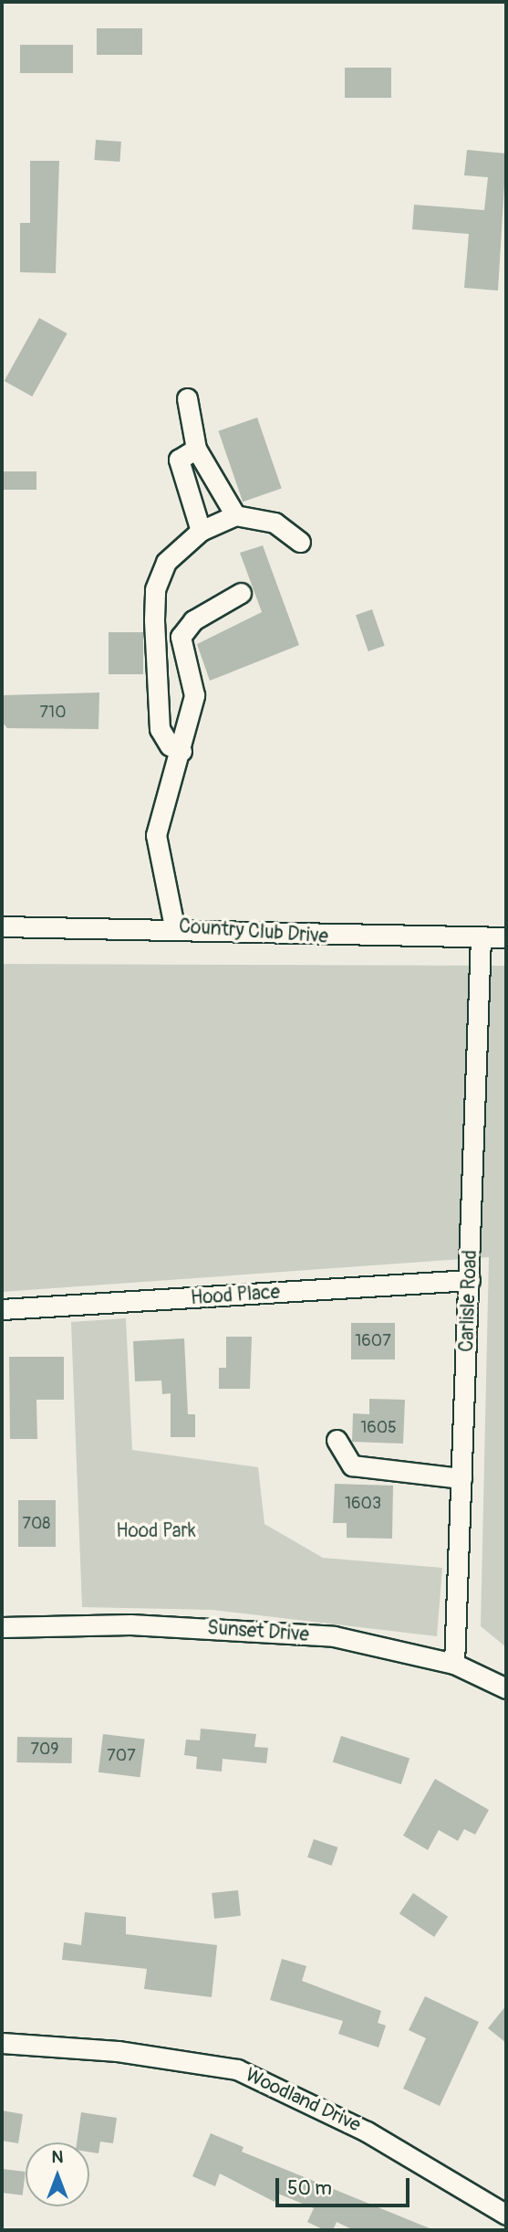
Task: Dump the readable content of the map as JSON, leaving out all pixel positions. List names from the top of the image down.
{
  "streets": {
    "street": [
      "Country Club Drive",
      "Hood Place",
      "Carlisle Road",
      "Sunset Drive",
      "Woodland Drive"
    ]
  },
  "crossings": [
    ["Country Club Drive", "Carlisle Road"],
    ["Hood Place", "Carlisle Road"],
    ["Carlisle Road", "Sunset Drive"]
  ],
  "parks": ["Hood Park"],
  "house_numbers": [
    "710",
    "1607",
    "1605",
    "1603",
    "708",
    "709",
    "707"
  ],
  "scale_bar": "50 m",
  "north": "top"
}
